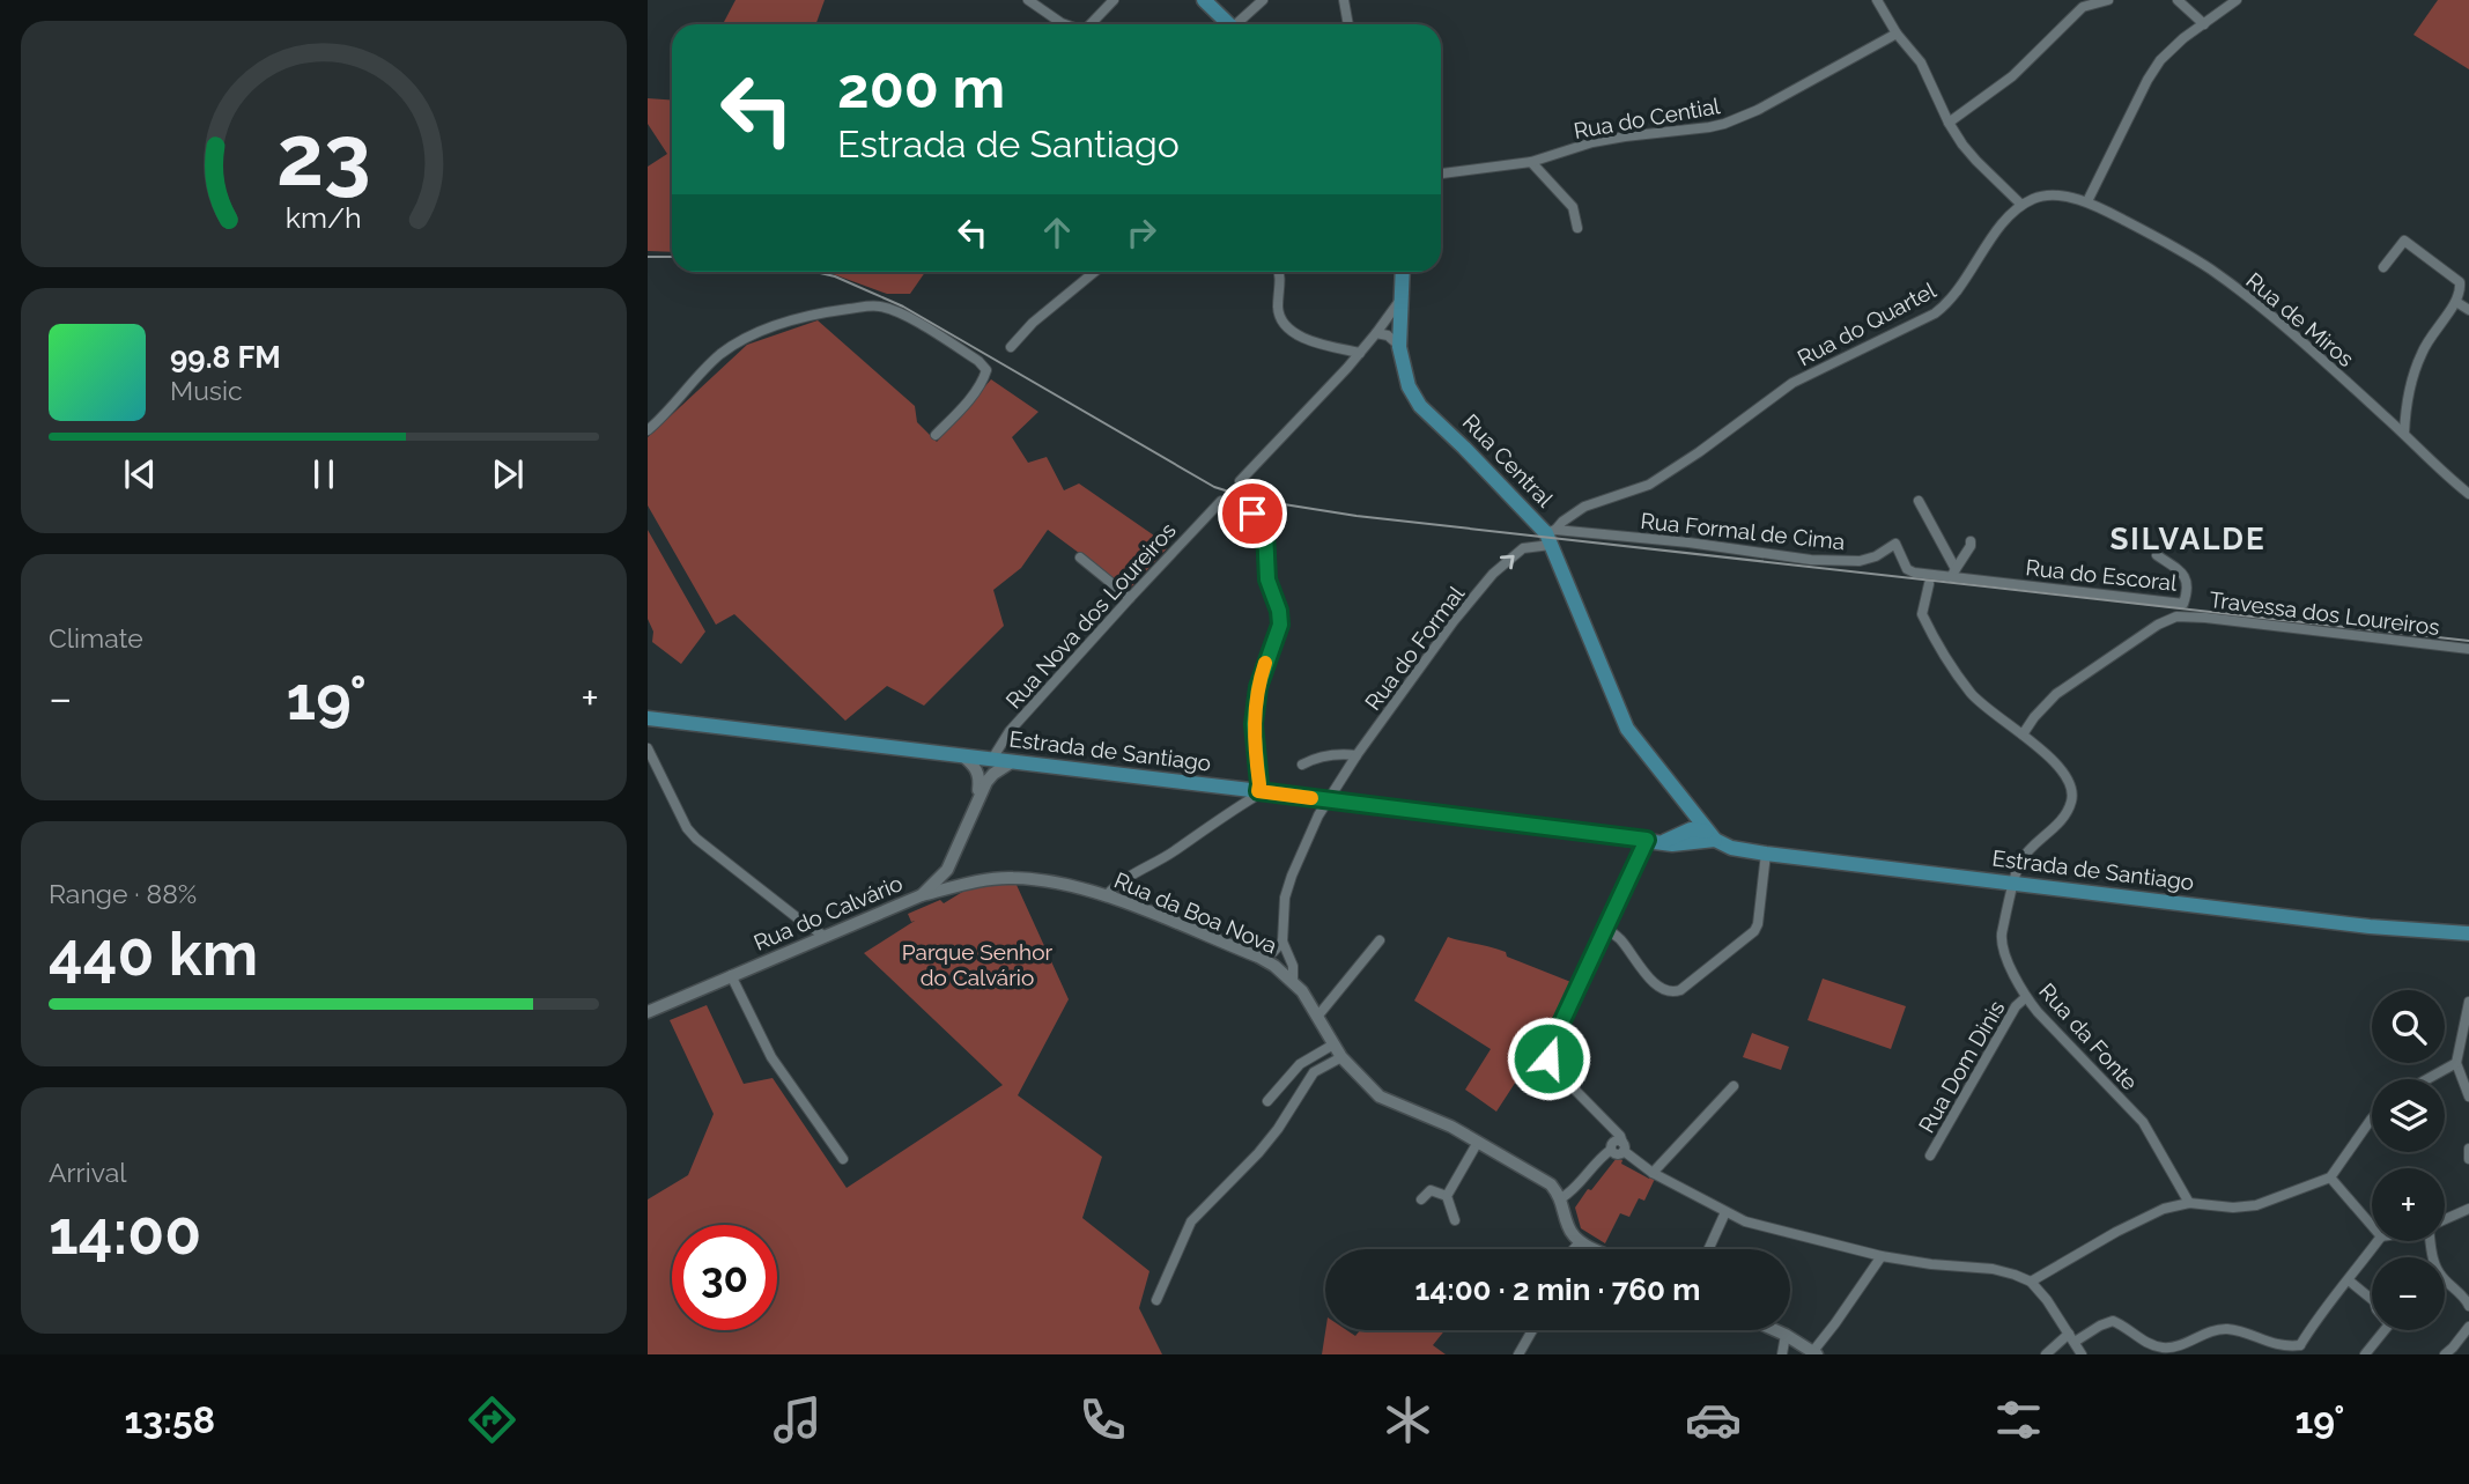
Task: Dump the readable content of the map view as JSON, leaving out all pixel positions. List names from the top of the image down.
{
  "streets": {
    "main road": [
      "Rua Central",
      "Estrada de Santiago",
      "Rua do Calvário",
      "Rua da Boa Nova"
    ],
    "street": [
      "Rua do Cential",
      "Rua de Miros",
      "Rua do Quartel",
      "Rua Formal de Cima",
      "Rua do Escoral",
      "Travessa dos Loureiros",
      "Rua Nova dos Loureiros",
      "Rua do Formal",
      "Rua da Fonte",
      "Rua Dom Dinis"
    ]
  },
  "crossings": [
    ["Rua do Quartel", "Rua Central"],
    ["Rua do Quartel", "Rua Formal de Cima"],
    ["Rua do Quartel", "Rua do Formal"],
    ["Rua Central", "Rua Formal de Cima"],
    ["Rua Central", "Rua do Formal"],
    ["Rua Central", "Estrada de Santiago"],
    ["Rua Formal de Cima", "Rua do Escoral"],
    ["Rua Formal de Cima", "Rua do Formal"],
    ["Travessa dos Loureiros", "Rua da Fonte"],
    ["Rua Nova dos Loureiros", "Estrada de Santiago"],
    ["Rua do Formal", "Estrada de Santiago"],
    ["Rua do Formal", "Rua da Boa Nova"],
    ["Estrada de Santiago", "Rua da Fonte"],
    ["Rua do Calvário", "Rua da Boa Nova"],
    ["Rua da Fonte", "Rua Dom Dinis"]
  ],
  "one_way": ["Rua do Formal"],
  "districts": ["SILVALDE"],
  "parks": ["Parque Senhor do Calvário"],
  "page": {
    "turn": ["200 m", "Estrada de Santiago"],
    "song": ["99.8 FM", "Music"],
    "tile": [
      "Climate",
      ["Range · 88%", "440 km"],
      ["Arrival", "14:00"]
    ],
    "heat": ["−", "19°", "+"],
    "map_buttons": ["+", "−"],
    "limit": "30",
    "trip": "14:00 · 2 min · 760 m",
    "tabs": ["13:58", "19°"],
    "gauge": ["23", "km/h"]
  }
}
